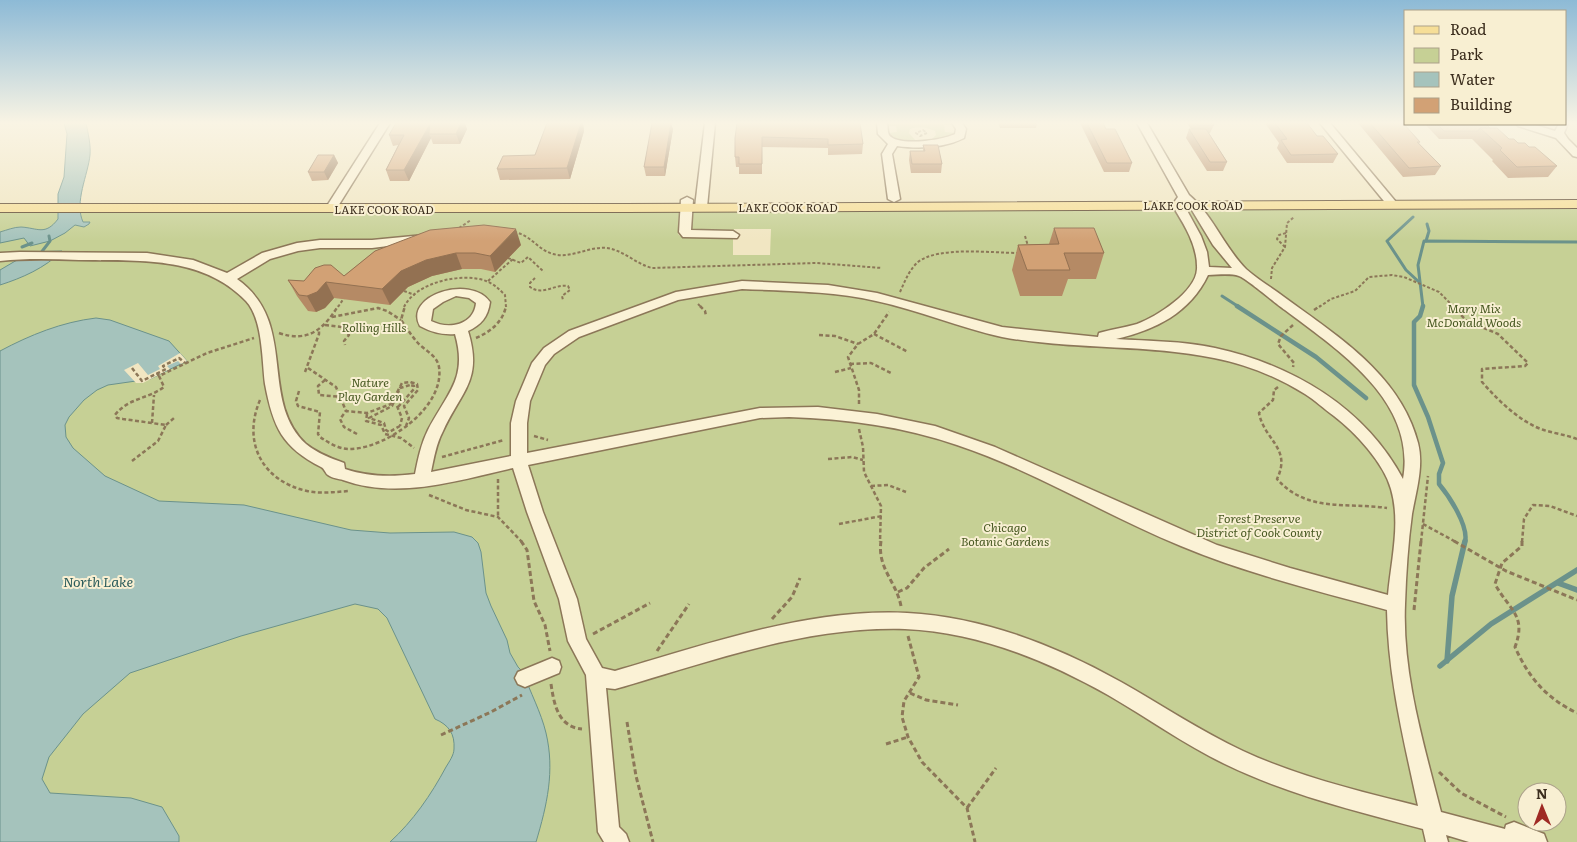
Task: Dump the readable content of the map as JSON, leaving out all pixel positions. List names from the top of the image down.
{
  "streets": {
    "main road": ["LAKE COOK ROAD"]
  },
  "water": ["North Lake"],
  "parks": [
    "Mary Mix McDonald Woods",
    "Rolling Hills",
    "Nature Play Garden",
    "Forest Preserve District of Cook County",
    "Chicago Botanic Gardens"
  ],
  "legend": [
    "Road",
    "Park",
    "Water",
    "Building"
  ],
  "north": "top"
}
